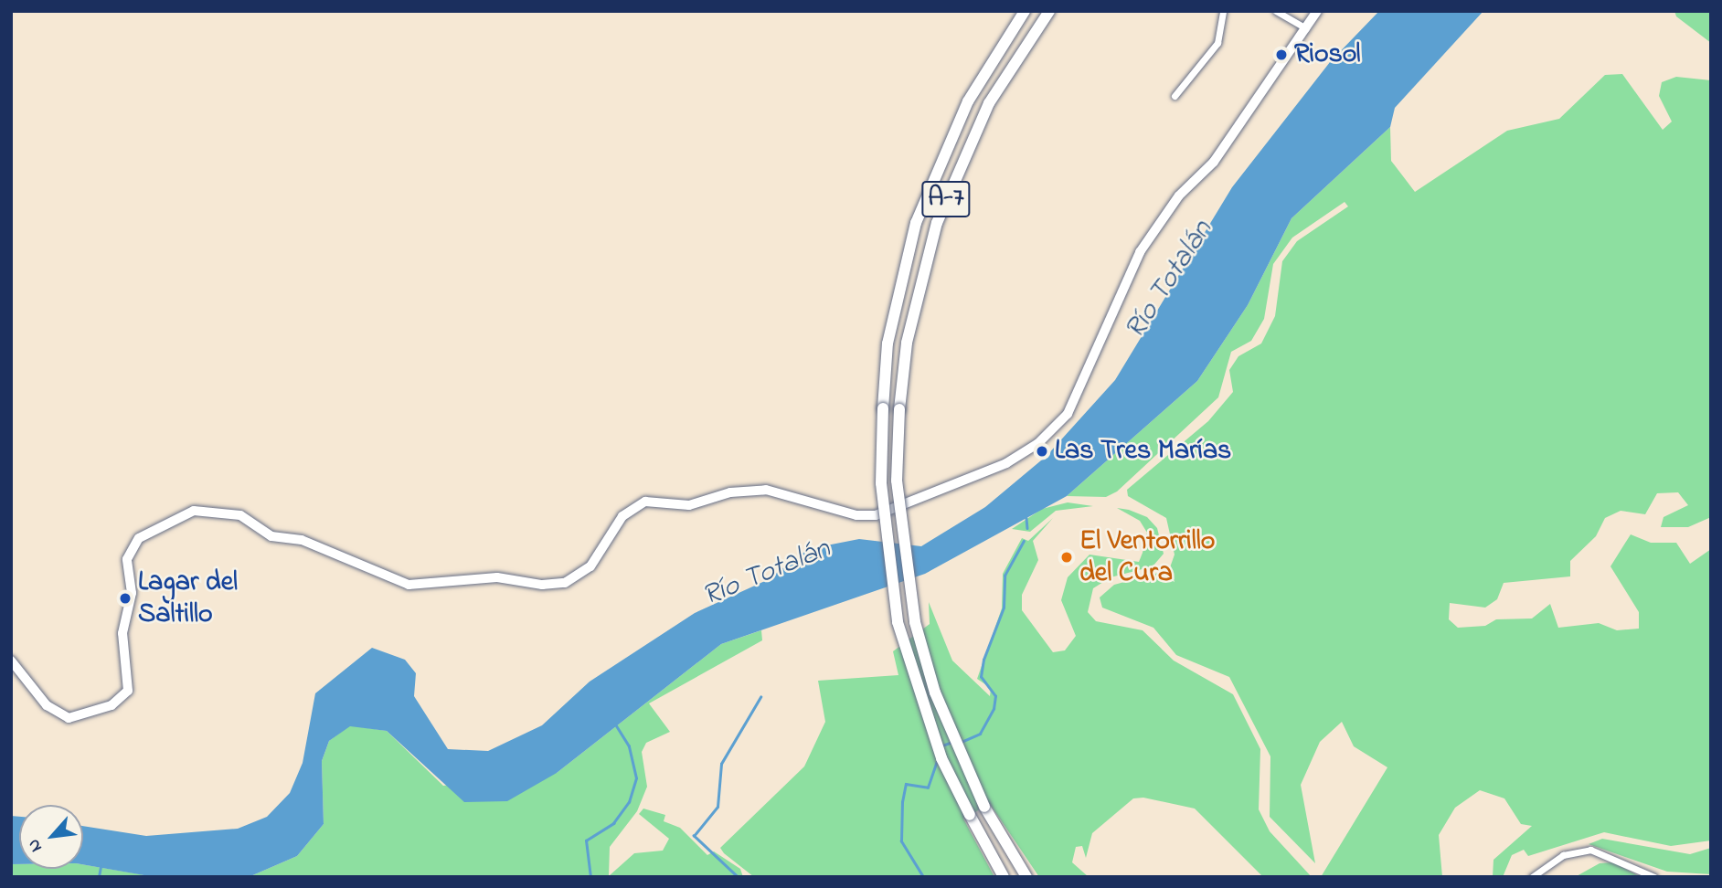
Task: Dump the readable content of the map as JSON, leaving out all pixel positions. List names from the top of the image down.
{
  "streets": {
    "highway": ["A-7"]
  },
  "water": ["Río Totalán"],
  "places": [
    "Riosol",
    "Las Tres Marías",
    "El Ventorrillo del Cura",
    "Lagar del Saltillo"
  ],
  "north": "bottom left"
}
